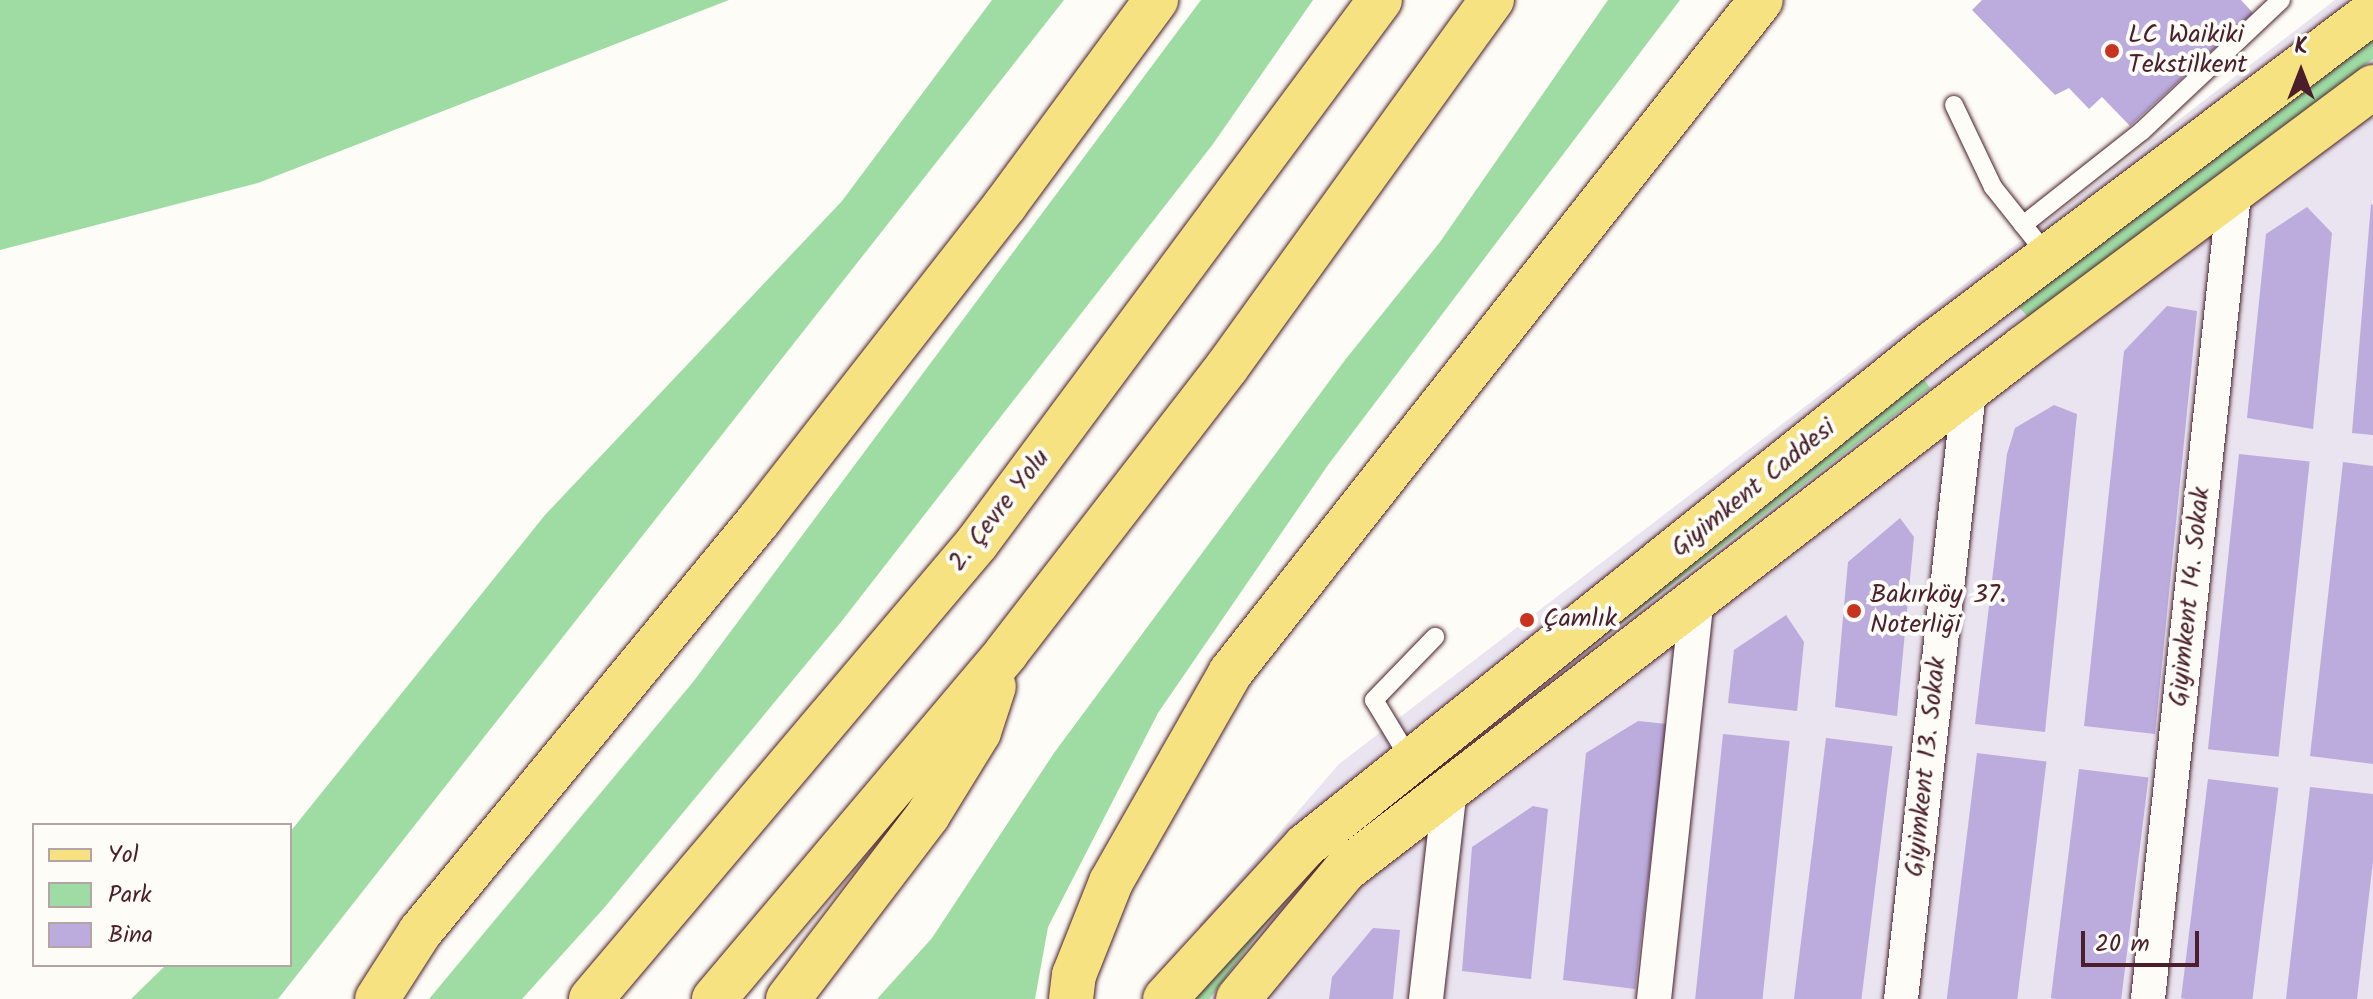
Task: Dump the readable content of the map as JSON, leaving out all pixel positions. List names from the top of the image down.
{
  "streets": {
    "main road": ["Giyimkent Caddesi", "2. Çevre Yolu"],
    "street": ["Giyimkent 14. Sokak", "Giyimkent 13. Sokak"]
  },
  "crossings": [
    ["Giyimkent Caddesi", "Giyimkent 14. Sokak"],
    ["Giyimkent Caddesi", "Giyimkent 13. Sokak"]
  ],
  "places": ["LC Waikiki Tekstilkent", "Bakırköy 37. Noterliği", "Çamlık"],
  "legend": ["Yol", "Park", "Bina"],
  "scale_bar": "20 m",
  "north": "top"
}
